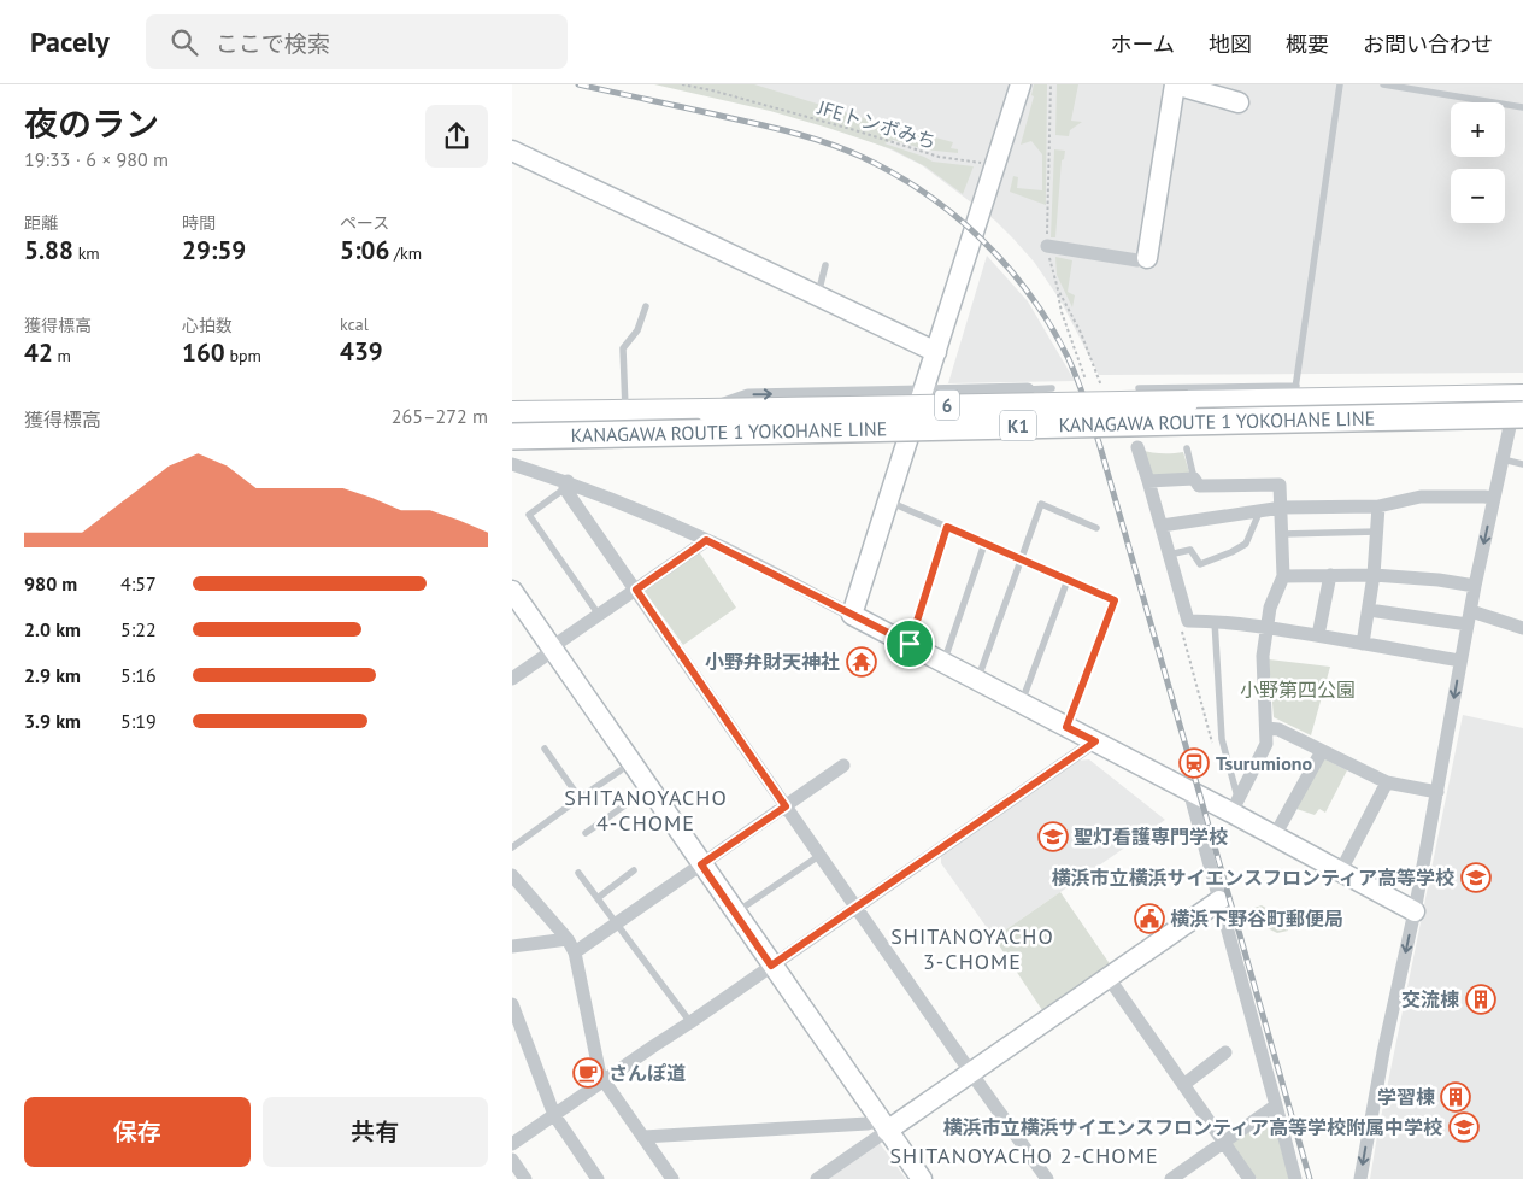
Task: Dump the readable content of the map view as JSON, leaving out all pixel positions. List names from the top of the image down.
{
  "streets": {
    "highway": ["KANAGAWA ROUTE 1 YOKOHANE LINE", "K1"],
    "main road": ["6"],
    "path": ["JFEトンボみち"]
  },
  "crossings": [
    ["6", "KANAGAWA ROUTE 1 YOKOHANE LINE"]
  ],
  "districts": ["SHITANOYACHO 4-CHOME", "SHITANOYACHO 3-CHOME", "SHITANOYACHO 2-CHOME"],
  "parks": ["小野第四公園"],
  "places": {
    "temple": ["小野弁財天神社"],
    "station": ["Tsurumiono"],
    "school or university": ["聖灯看護専門学校", "横浜市立横浜サイエンスフロンティア高等学校", "横浜市立横浜サイエンスフロンティア高等学校附属中学校"],
    "public building": ["横浜下野谷町郵便局"],
    "building": ["交流棟", "学習棟"],
    "cafe": ["さんぽ道"]
  },
  "page": {
    "header": "Pacely",
    "search": "ここで検索",
    "nav": [
      "ホーム",
      "地図",
      "概要",
      "お問い合わせ"
    ],
    "heading": ["夜のラン", "19:33 · 6 × 980 m"],
    "map_buttons": ["+", "−"],
    "stats": [
      ["距離", "5.88 km"],
      ["時間", "29:59"],
      ["ペース", "5:06 /km"],
      ["獲得標高", "42 m"],
      ["心拍数", "160 bpm"],
      ["kcal", "439"]
    ],
    "chart": ["獲得標高", "265–272 m"],
    "list": [
      {
        "name": "980 m",
        "note": "4:57"
      },
      {
        "name": "2.0 km",
        "note": "5:22"
      },
      {
        "name": "2.9 km",
        "note": "5:16"
      },
      {
        "name": "3.9 km",
        "note": "5:19"
      }
    ],
    "buttons": ["保存", "共有"]
  }
}
